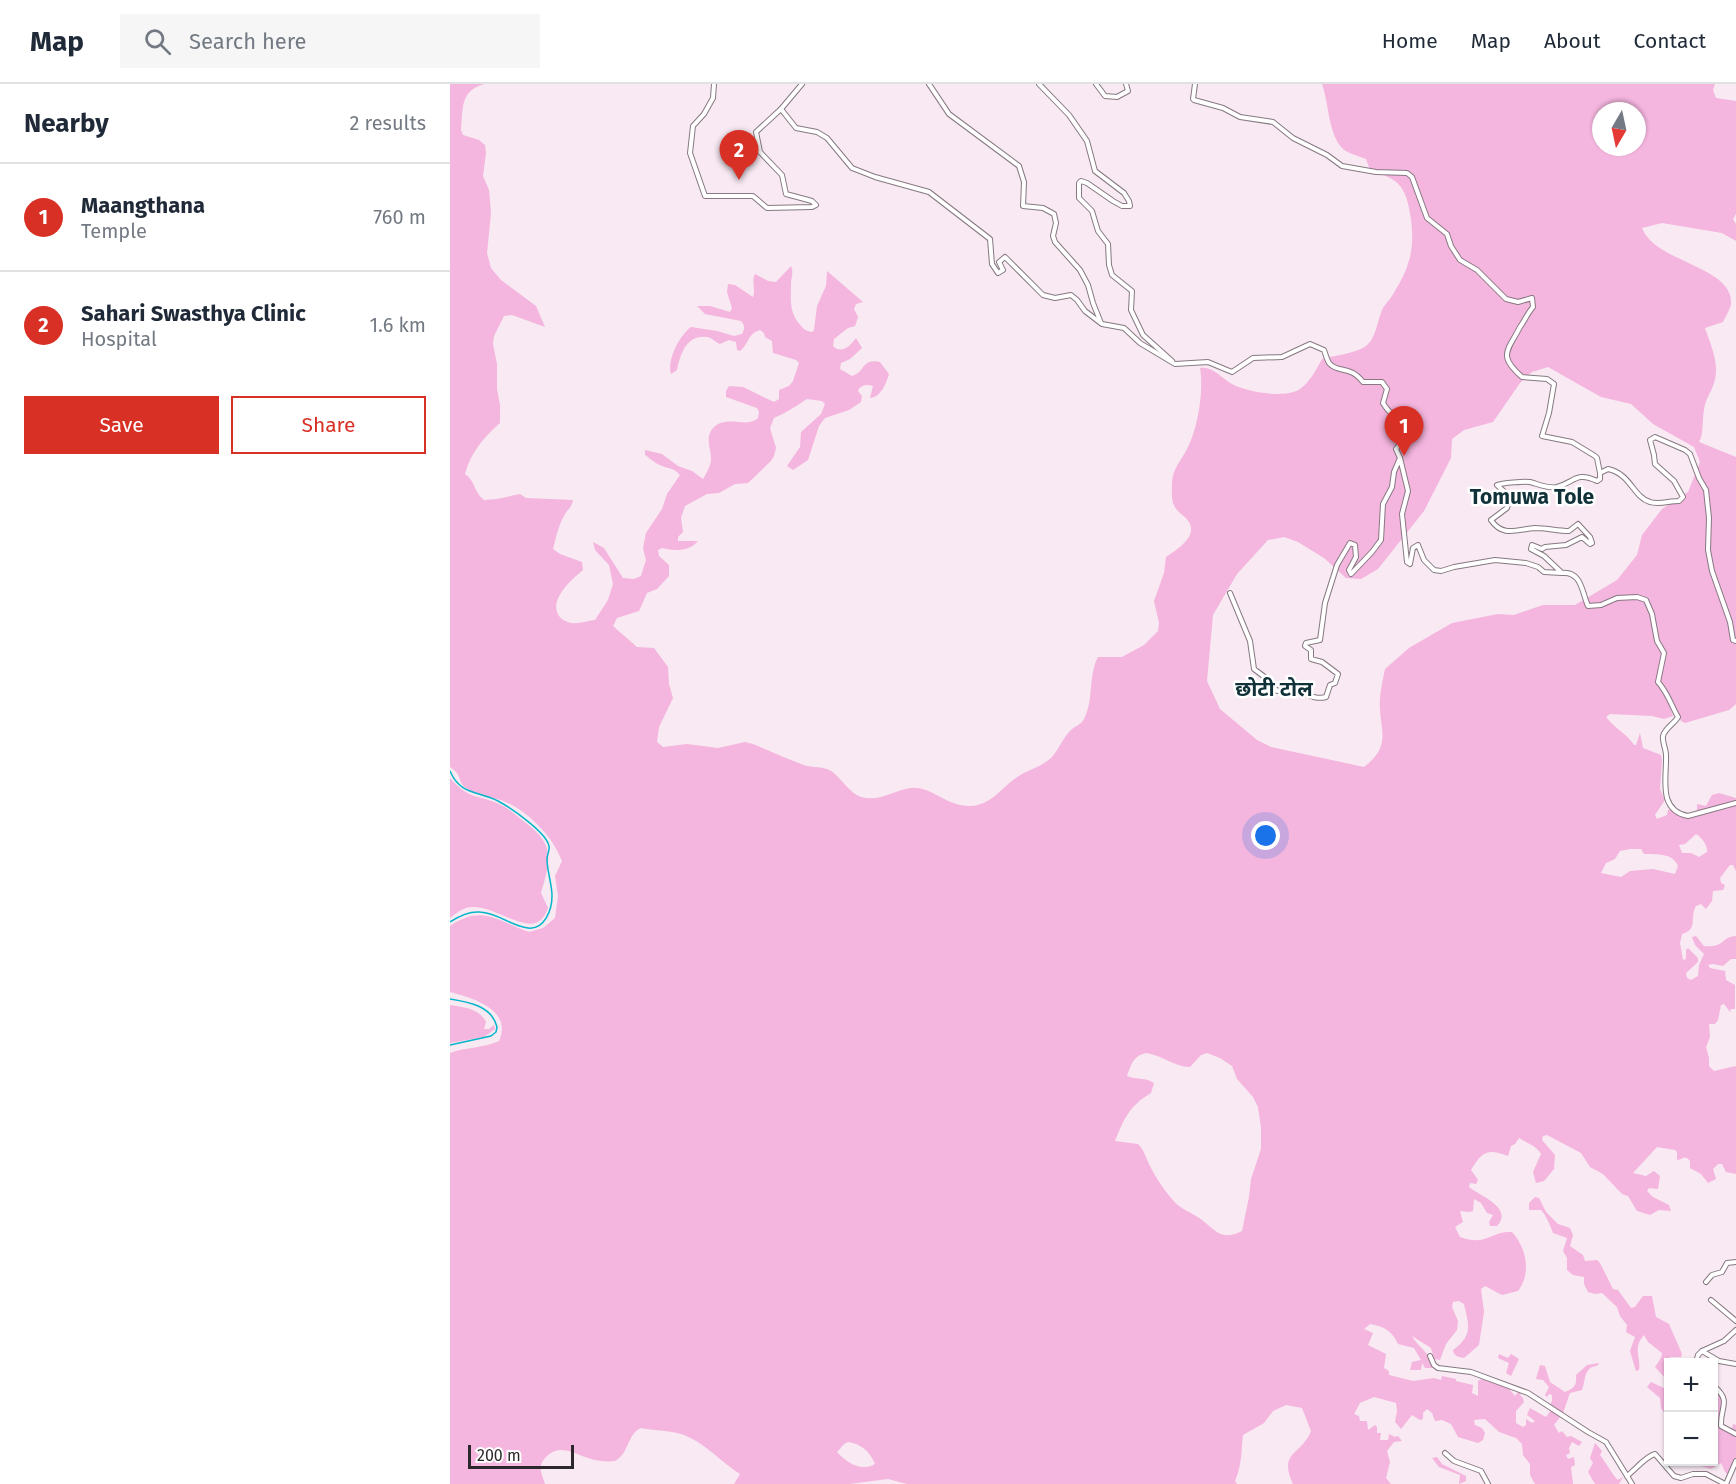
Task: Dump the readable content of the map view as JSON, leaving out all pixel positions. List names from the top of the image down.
{
  "districts": ["Tomuwa Tole", "छोटी टोल"],
  "scale_bar": "200 m",
  "north": "bottom",
  "page": {
    "header": "Map",
    "search": "Search here",
    "nav": [
      "Home",
      "Map",
      "About",
      "Contact"
    ],
    "heading": ["Nearby", "2 results"],
    "pins": ["2", "1"],
    "list": [
      {
        "mark": "1",
        "name": "Maangthana",
        "note": "Temple",
        "value": "760 m"
      },
      {
        "mark": "2",
        "name": "Sahari Swasthya Clinic",
        "note": "Hospital",
        "value": "1.6 km"
      }
    ],
    "buttons": ["Save", "Share"],
    "map_buttons": ["+", "−"],
    "scale": "200 m"
  }
}
